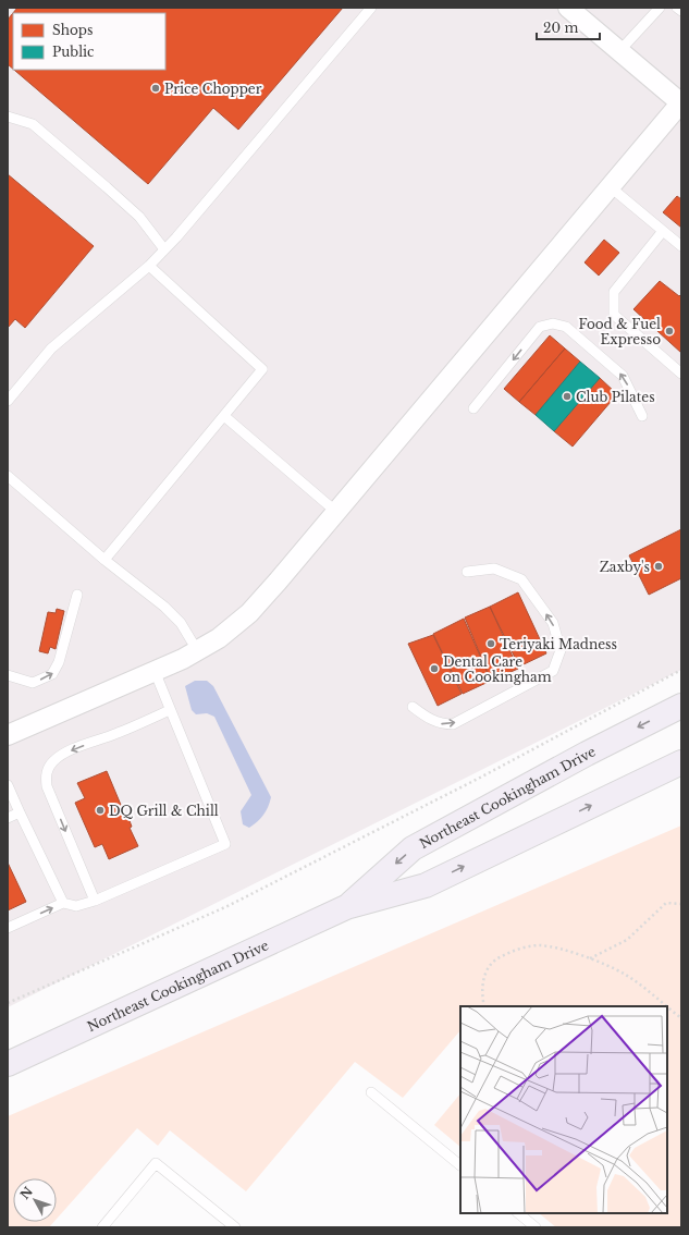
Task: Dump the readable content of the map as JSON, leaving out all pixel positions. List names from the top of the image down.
{
  "streets": {
    "main road": ["Northeast Cookingham Drive"]
  },
  "places": [
    "Price Chopper",
    "Food & Fuel Expresso",
    "Club Pilates",
    "Zaxby's",
    "Teriyaki Madness",
    "Dental Care on Cookingham",
    "DQ Grill & Chill"
  ],
  "legend": ["Shops", "Public"],
  "scale_bar": "20 m",
  "north": "top left"
}
